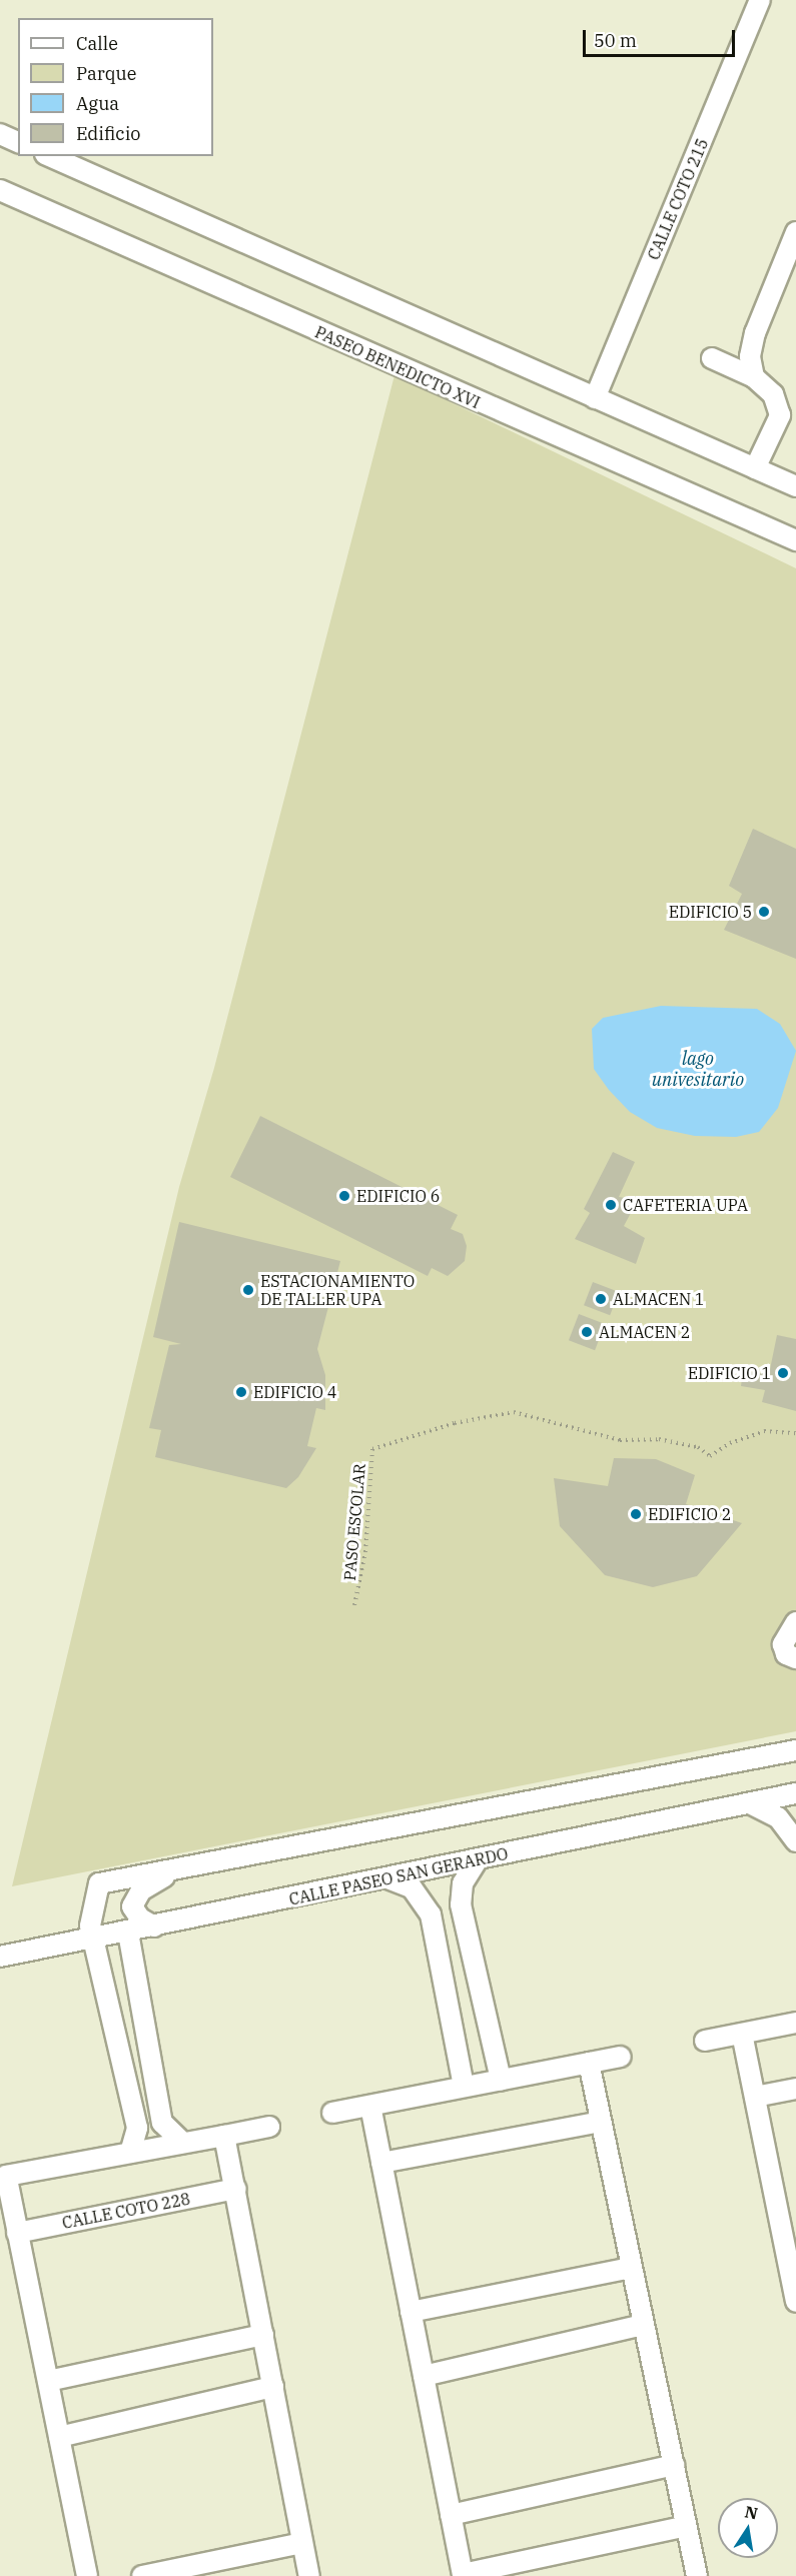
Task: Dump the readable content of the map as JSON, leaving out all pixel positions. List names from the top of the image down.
{
  "streets": {
    "street": [
      "CALLE COTO 215",
      "PASEO BENEDICTO XVI",
      "CALLE PASEO SAN GERARDO",
      "CALLE COTO 228"
    ],
    "path": ["PASO ESCOLAR"]
  },
  "water": ["lago univesitario"],
  "places": [
    "EDIFICIO 5",
    "EDIFICIO 6",
    "CAFETERIA UPA",
    "ESTACIONAMIENTO DE TALLER UPA",
    "ALMACEN 1",
    "ALMACEN 2",
    "EDIFICIO 1",
    "EDIFICIO 4",
    "EDIFICIO 2"
  ],
  "legend": [
    "Calle",
    "Parque",
    "Agua",
    "Edificio"
  ],
  "scale_bar": "50 m",
  "north": "top"
}
